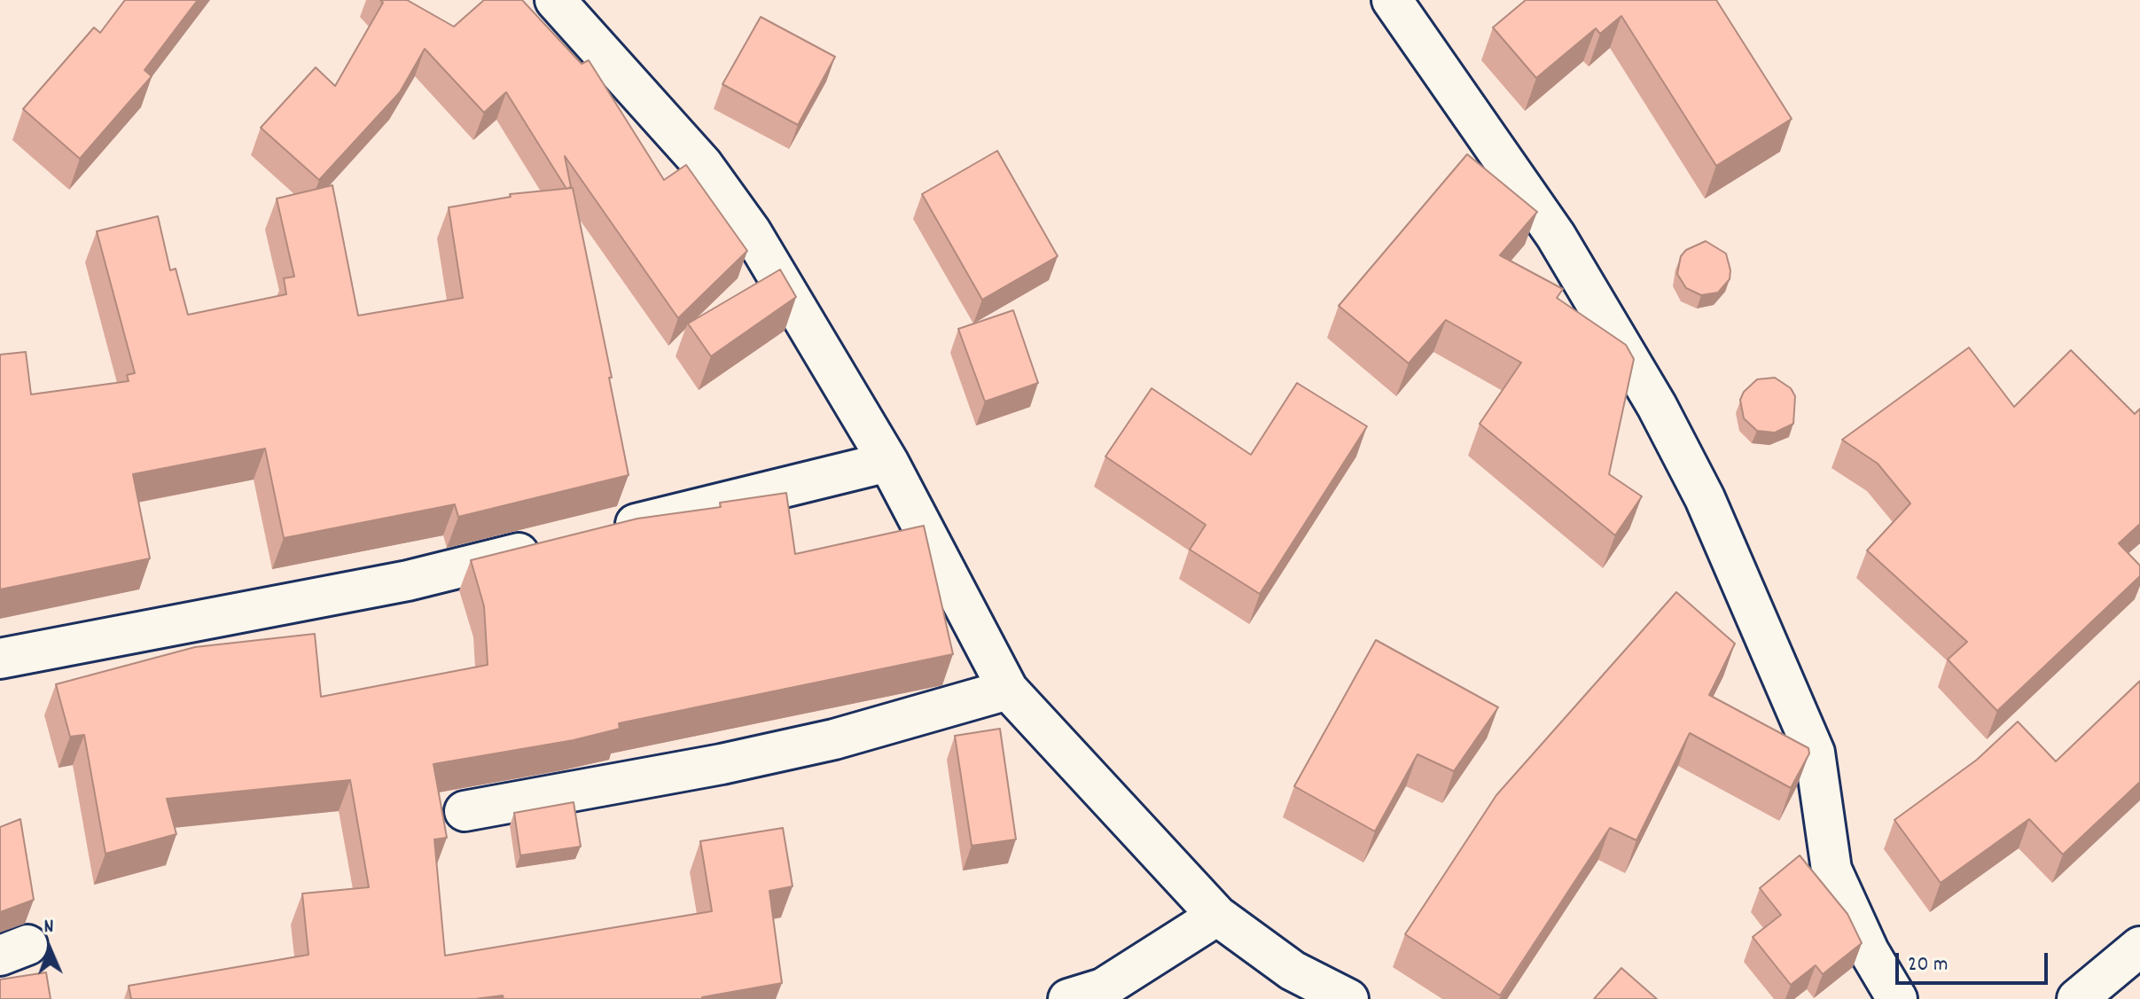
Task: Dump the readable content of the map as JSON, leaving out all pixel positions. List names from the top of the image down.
{
  "scale_bar": "20 m",
  "north": "top"
}
